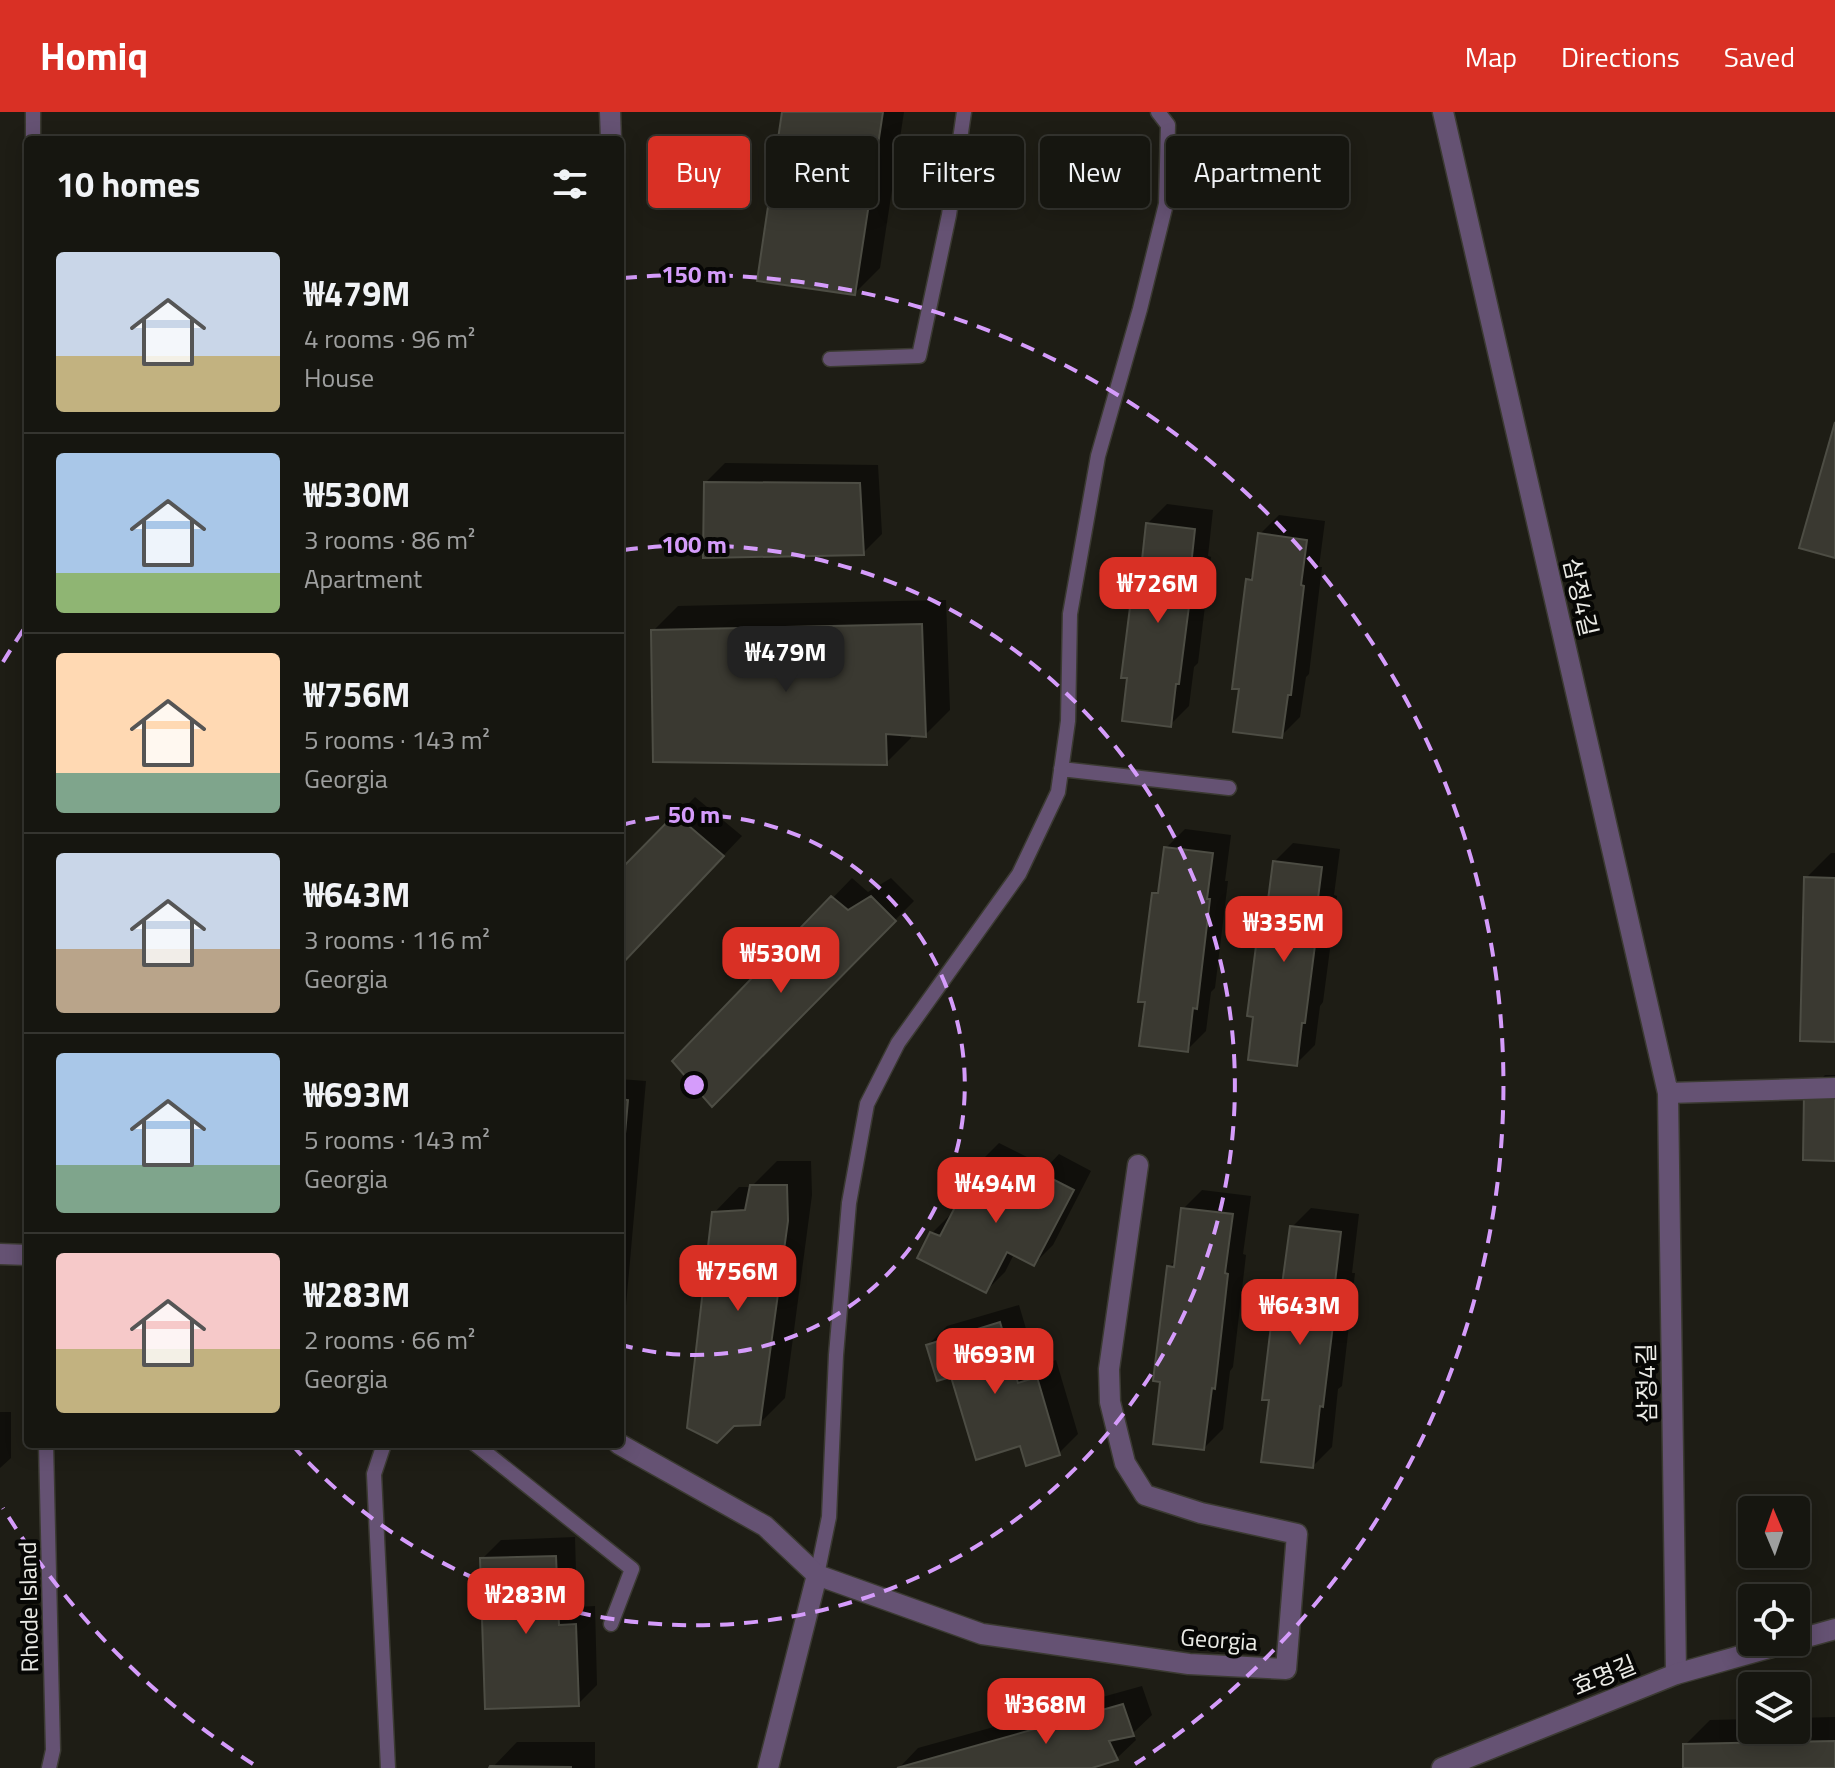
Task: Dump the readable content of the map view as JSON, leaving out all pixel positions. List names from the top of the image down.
{
  "streets": {
    "street": ["삼정4길", "Georgia", "효명길"],
    "lane": ["Rhode Island"]
  },
  "crossings": [
    ["삼정4길", "효명길"]
  ],
  "north": "top",
  "page": {
    "header": "Homiq",
    "nav": ["Map", "Directions", "Saved"],
    "chip": [
      "Buy",
      "Rent",
      "Filters",
      "New",
      "Apartment"
    ],
    "heading": "10 homes",
    "list": [
      {
        "name": "₩479M",
        "note": "4 rooms · 96 m² · House"
      },
      {
        "name": "₩530M",
        "note": "3 rooms · 86 m² · Apartment"
      },
      {
        "name": "₩756M",
        "note": "5 rooms · 143 m² · Georgia"
      },
      {
        "name": "₩643M",
        "note": "3 rooms · 116 m² · Georgia"
      },
      {
        "name": "₩693M",
        "note": "5 rooms · 143 m² · Georgia"
      },
      {
        "name": "₩283M",
        "note": "2 rooms · 66 m² · Georgia"
      }
    ],
    "price": [
      "₩726M",
      "₩479M",
      "₩335M",
      "₩530M",
      "₩494M",
      "₩756M",
      "₩643M",
      "₩693M",
      "₩283M",
      "₩368M"
    ]
  },
  "rings": ["150 m", "100 m", "50 m"]
}
